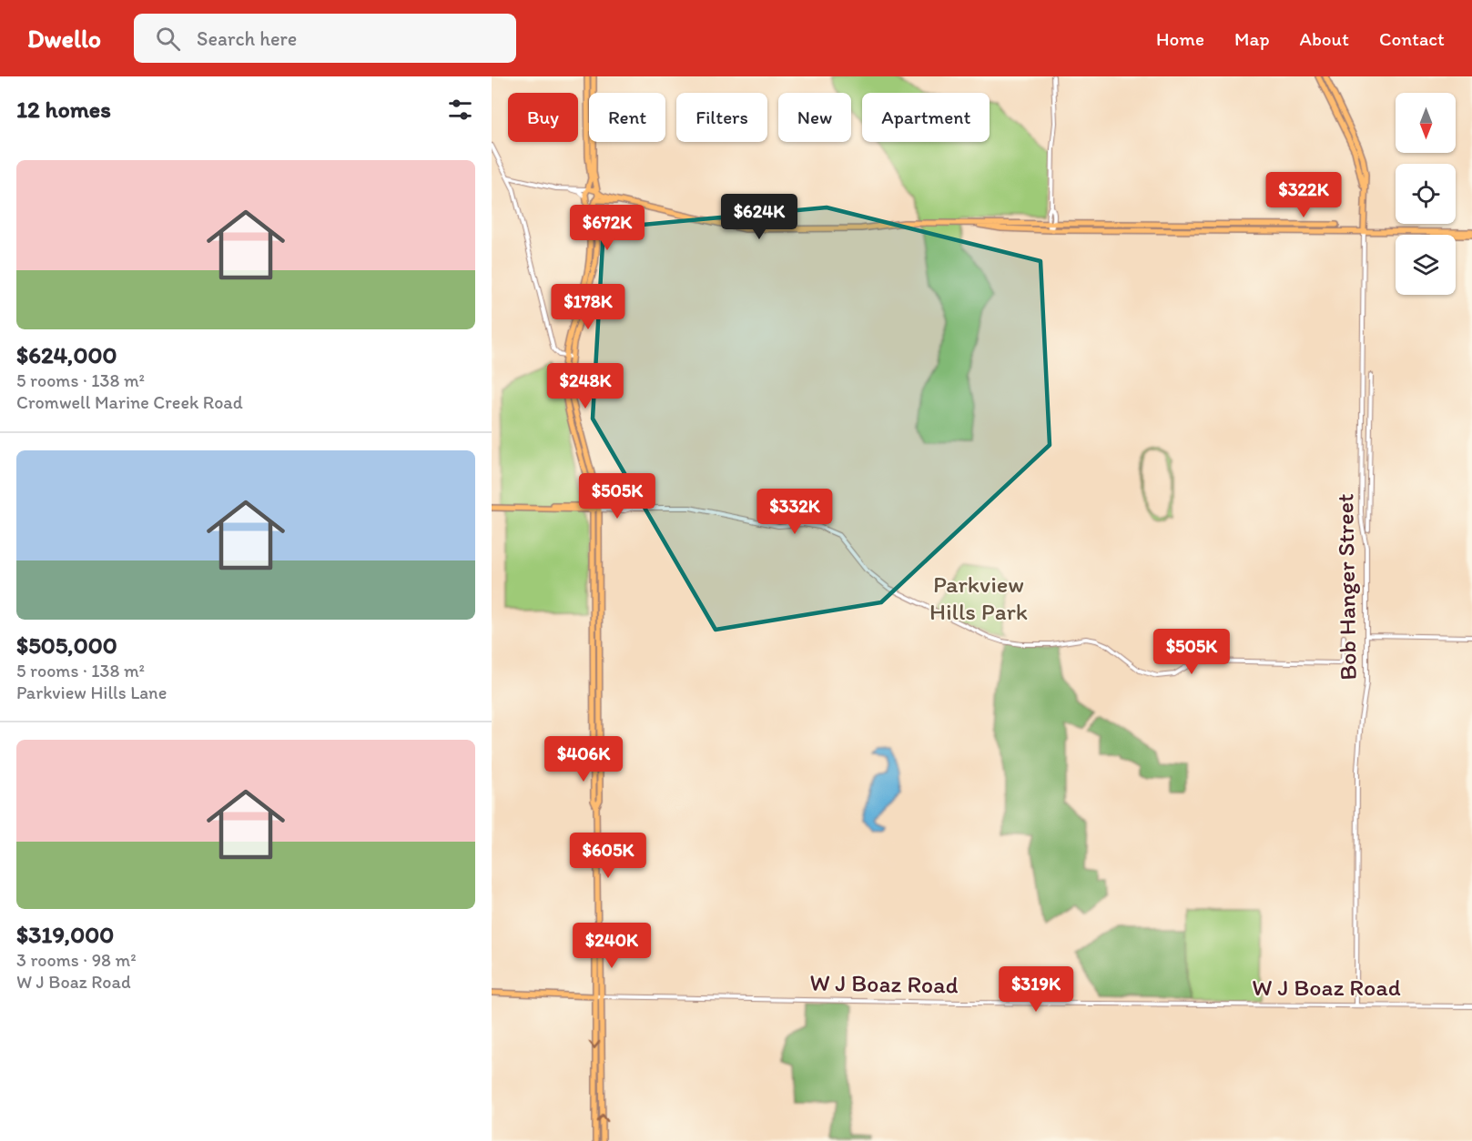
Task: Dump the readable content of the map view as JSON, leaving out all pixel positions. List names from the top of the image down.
{
  "streets": {
    "main road": ["W J Boaz Road"],
    "street": ["Bob Hanger Street"]
  },
  "crossings": [
    ["Bob Hanger Street", "W J Boaz Road"]
  ],
  "parks": ["Parkview Hills Park"],
  "north": "bottom",
  "page": {
    "header": "Dwello",
    "search": "Search here",
    "nav": [
      "Home",
      "Map",
      "About",
      "Contact"
    ],
    "heading": "12 homes",
    "chip": [
      "Buy",
      "Rent",
      "Filters",
      "New",
      "Apartment"
    ],
    "list": [
      {
        "name": "$624,000",
        "note": "5 rooms · 138 m² · Cromwell Marine Creek Road"
      },
      {
        "name": "$505,000",
        "note": "5 rooms · 138 m² · Parkview Hills Lane"
      },
      {
        "name": "$319,000",
        "note": "3 rooms · 98 m² · W J Boaz Road"
      }
    ],
    "price": [
      "$322K",
      "$624K",
      "$672K",
      "$178K",
      "$248K",
      "$505K",
      "$332K",
      "$505K",
      "$406K",
      "$605K",
      "$240K",
      "$319K"
    ]
  }
}
